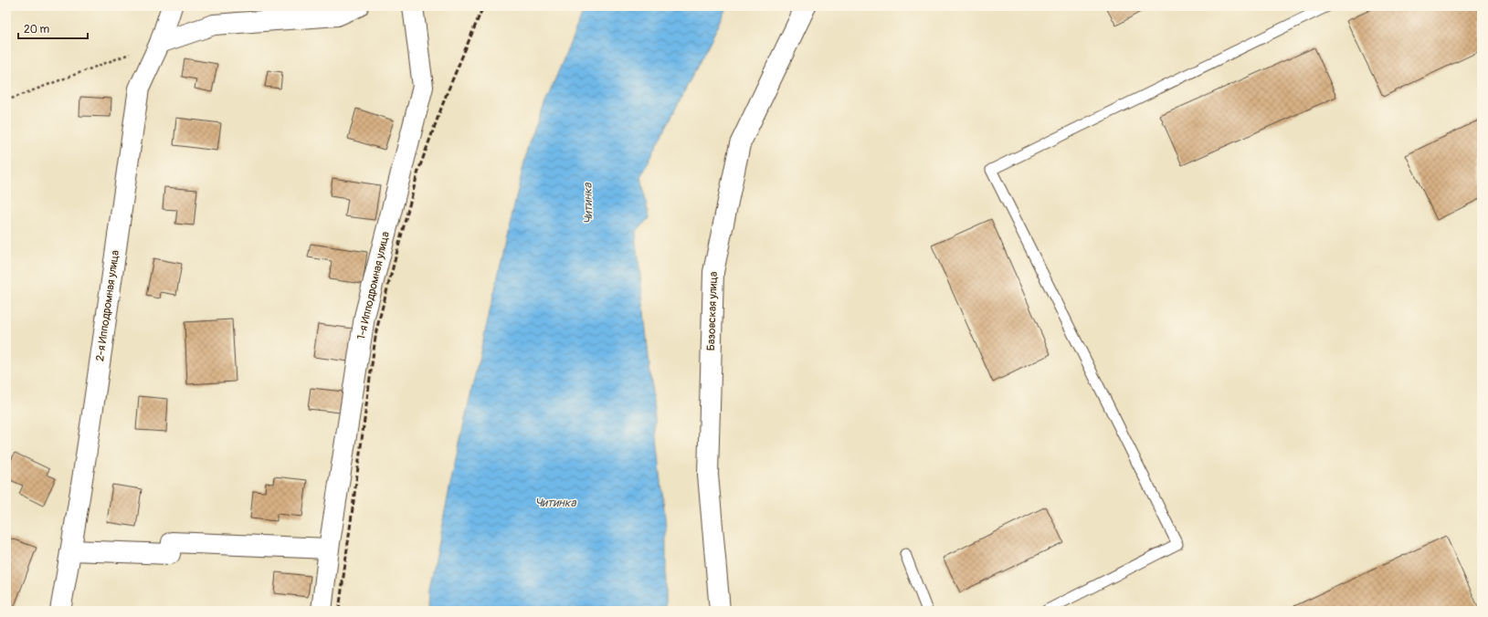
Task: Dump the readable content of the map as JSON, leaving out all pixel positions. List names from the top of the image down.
{
  "streets": {
    "street": ["1-я Ипподромная улица", "2-я Ипподромная улица", "Базовская улица"]
  },
  "water": ["Читинка"],
  "scale_bar": "20 m"
}
